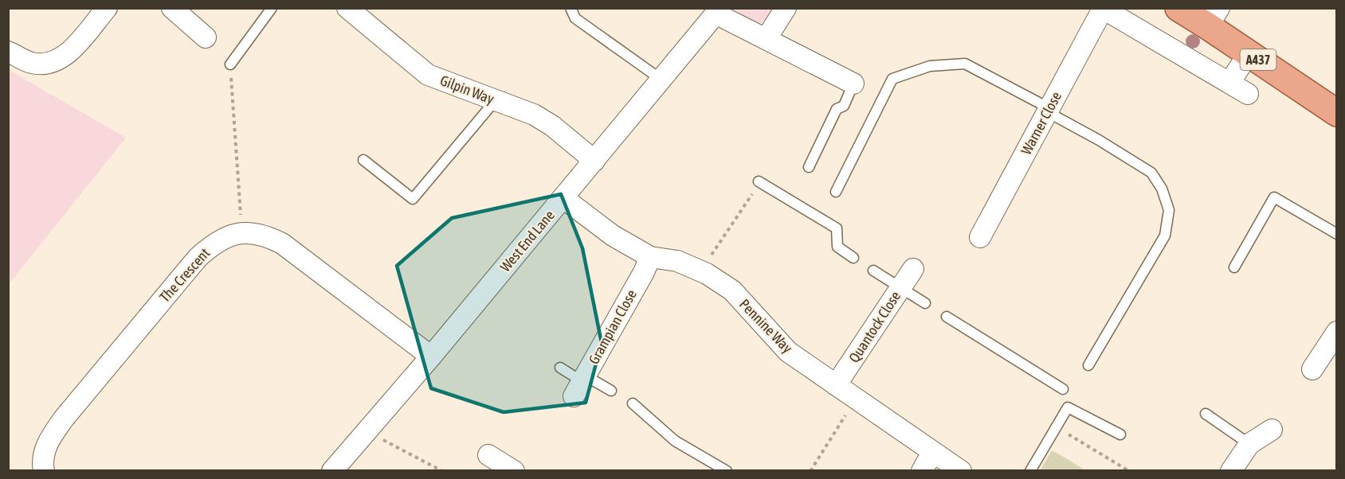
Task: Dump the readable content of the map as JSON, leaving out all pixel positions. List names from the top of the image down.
{
  "streets": {
    "main road": ["A437"],
    "street": [
      "Gilpin Way",
      "Warner Close",
      "West End Lane",
      "The Crescent",
      "Pennine Way",
      "Grampian Close",
      "Quantock Close"
    ]
  },
  "crossings": [
    ["Gilpin Way", "West End Lane"],
    ["West End Lane", "Pennine Way"],
    ["Pennine Way", "Grampian Close"],
    ["Pennine Way", "Quantock Close"]
  ]
}
